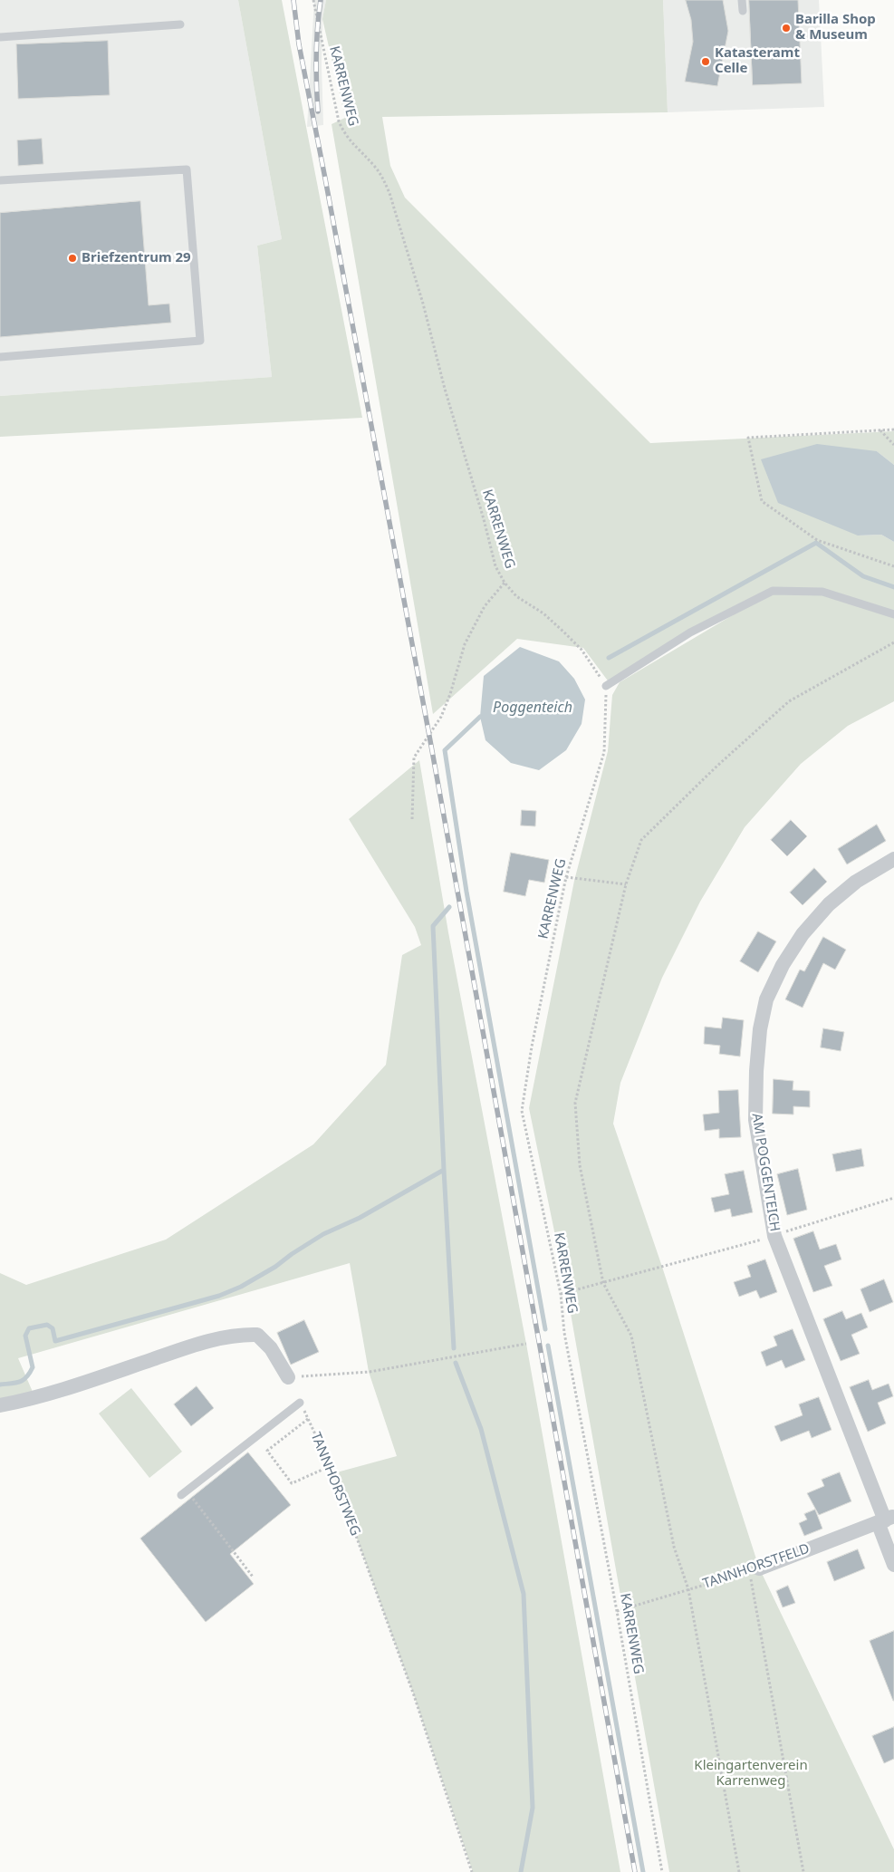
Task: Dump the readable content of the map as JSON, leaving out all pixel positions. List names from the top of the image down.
{
  "streets": {
    "street": ["AM POGGENTEICH", "TANNHORSTFELD"],
    "path": ["KARRENWEG", "TANNHORSTWEG"]
  },
  "crossings": [
    ["KARRENWEG", "TANNHORSTFELD"],
    ["AM POGGENTEICH", "TANNHORSTFELD"]
  ],
  "water": ["Poggenteich"],
  "parks": ["Kleingartenverein Karrenweg"],
  "places": ["Barilla Shop & Museum", "Katasteramt Celle", "Briefzentrum 29"]
}
